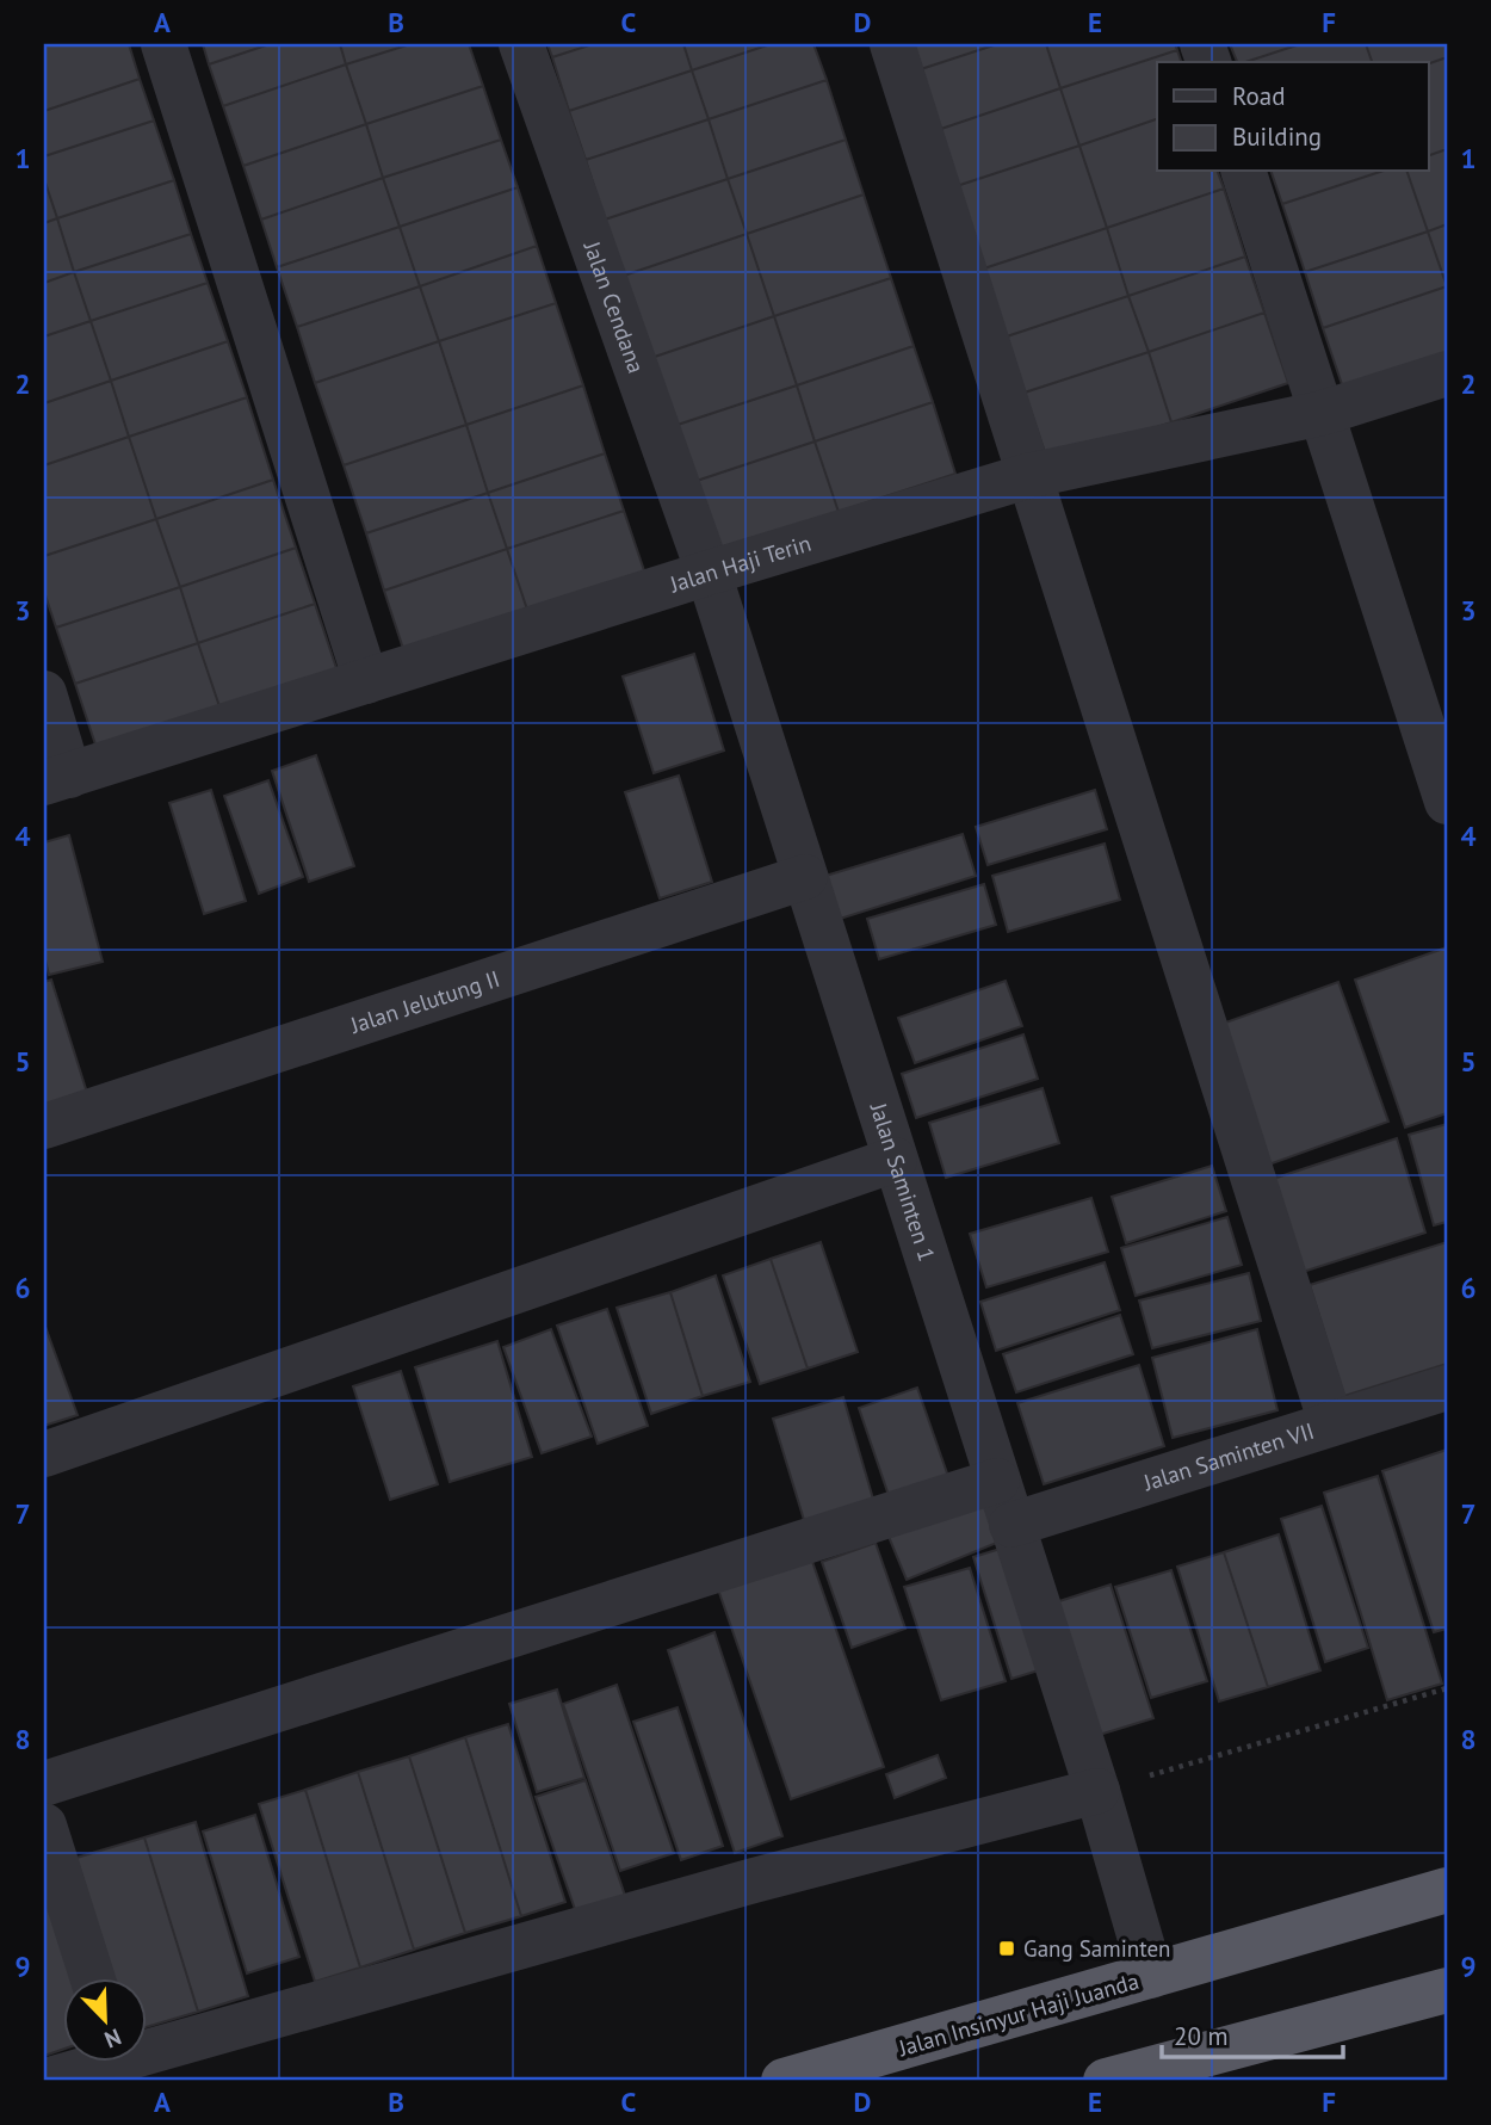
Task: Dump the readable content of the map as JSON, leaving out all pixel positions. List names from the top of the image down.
{
  "streets": {
    "highway": ["Jalan Insinyur Haji Juanda"],
    "street": [
      "Jalan Cendana",
      "Jalan Haji Terin",
      "Jalan Jelutung II",
      "Jalan Saminten 1",
      "Jalan Saminten VII"
    ]
  },
  "crossings": [
    ["Jalan Cendana", "Jalan Haji Terin"],
    ["Jalan Cendana", "Jalan Saminten 1"],
    ["Jalan Haji Terin", "Jalan Saminten 1"],
    ["Jalan Jelutung II", "Jalan Saminten 1"],
    ["Jalan Saminten 1", "Jalan Saminten VII"],
    ["Jalan Saminten 1", "Jalan Insinyur Haji Juanda"]
  ],
  "places": {
    "transit": ["Gang Saminten"]
  },
  "legend": ["Road", "Building"],
  "scale_bar": "20 m",
  "north": "bottom right",
  "grid": {
    "columns": [
      "A",
      "B",
      "C",
      "D",
      "E",
      "F"
    ],
    "rows": [
      "1",
      "2",
      "3",
      "4",
      "5",
      "6",
      "7",
      "8",
      "9"
    ]
  }
}
